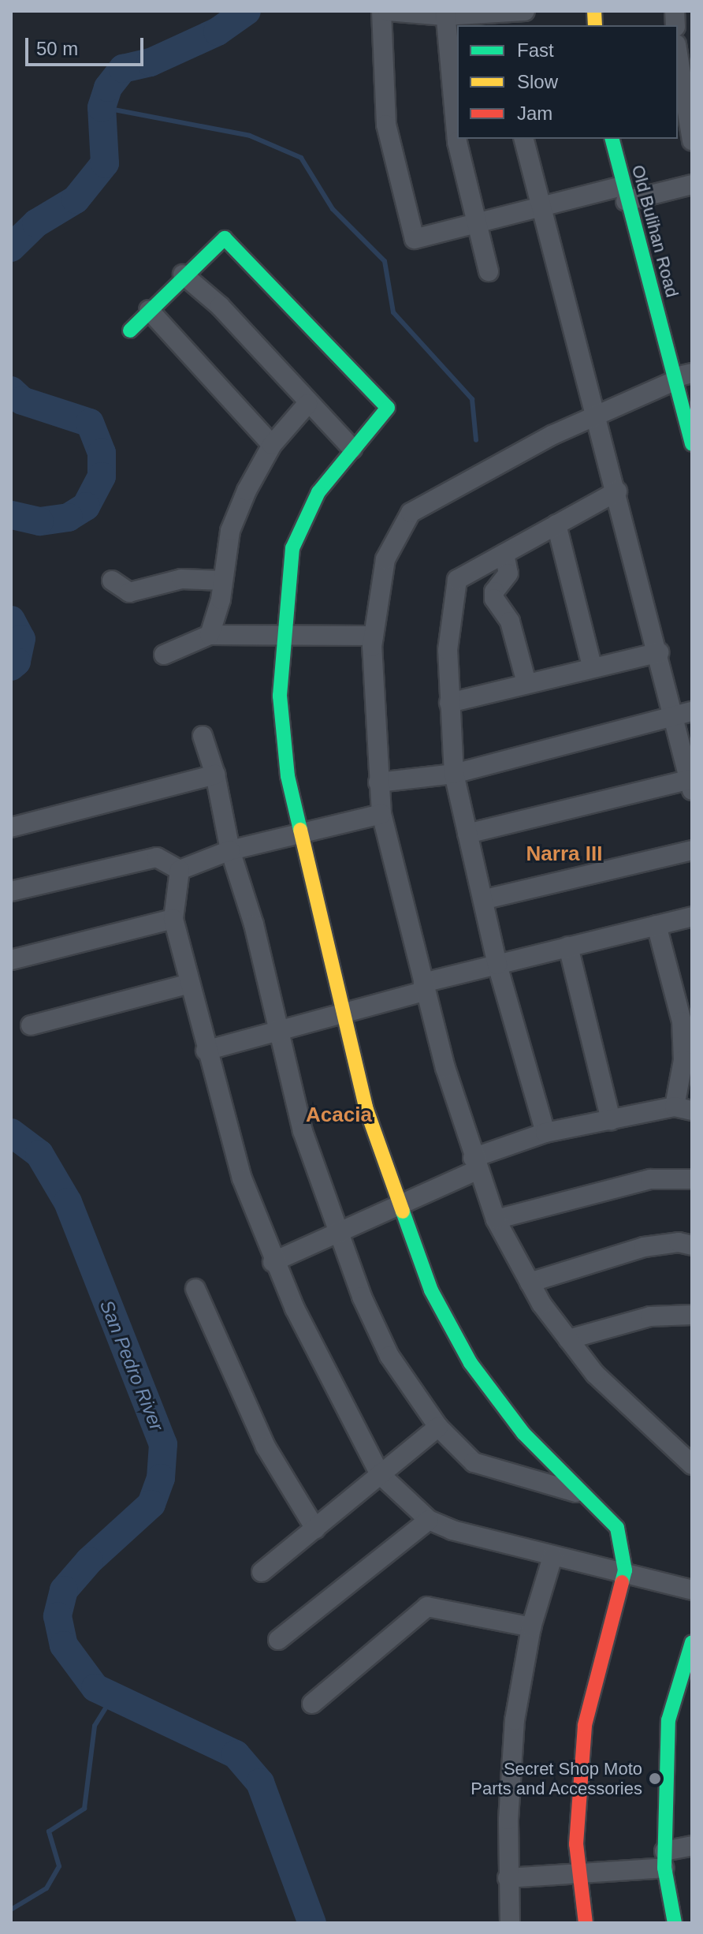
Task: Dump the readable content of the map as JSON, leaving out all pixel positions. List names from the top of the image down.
{
  "streets": {
    "street": ["Old Bulihan Road"]
  },
  "districts": ["Narra III", "Acacia"],
  "water": ["San Pedro River"],
  "places": ["Secret Shop Moto Parts and Accessories"],
  "legend": ["Fast", "Slow", "Jam"],
  "scale_bar": "50 m"
}
